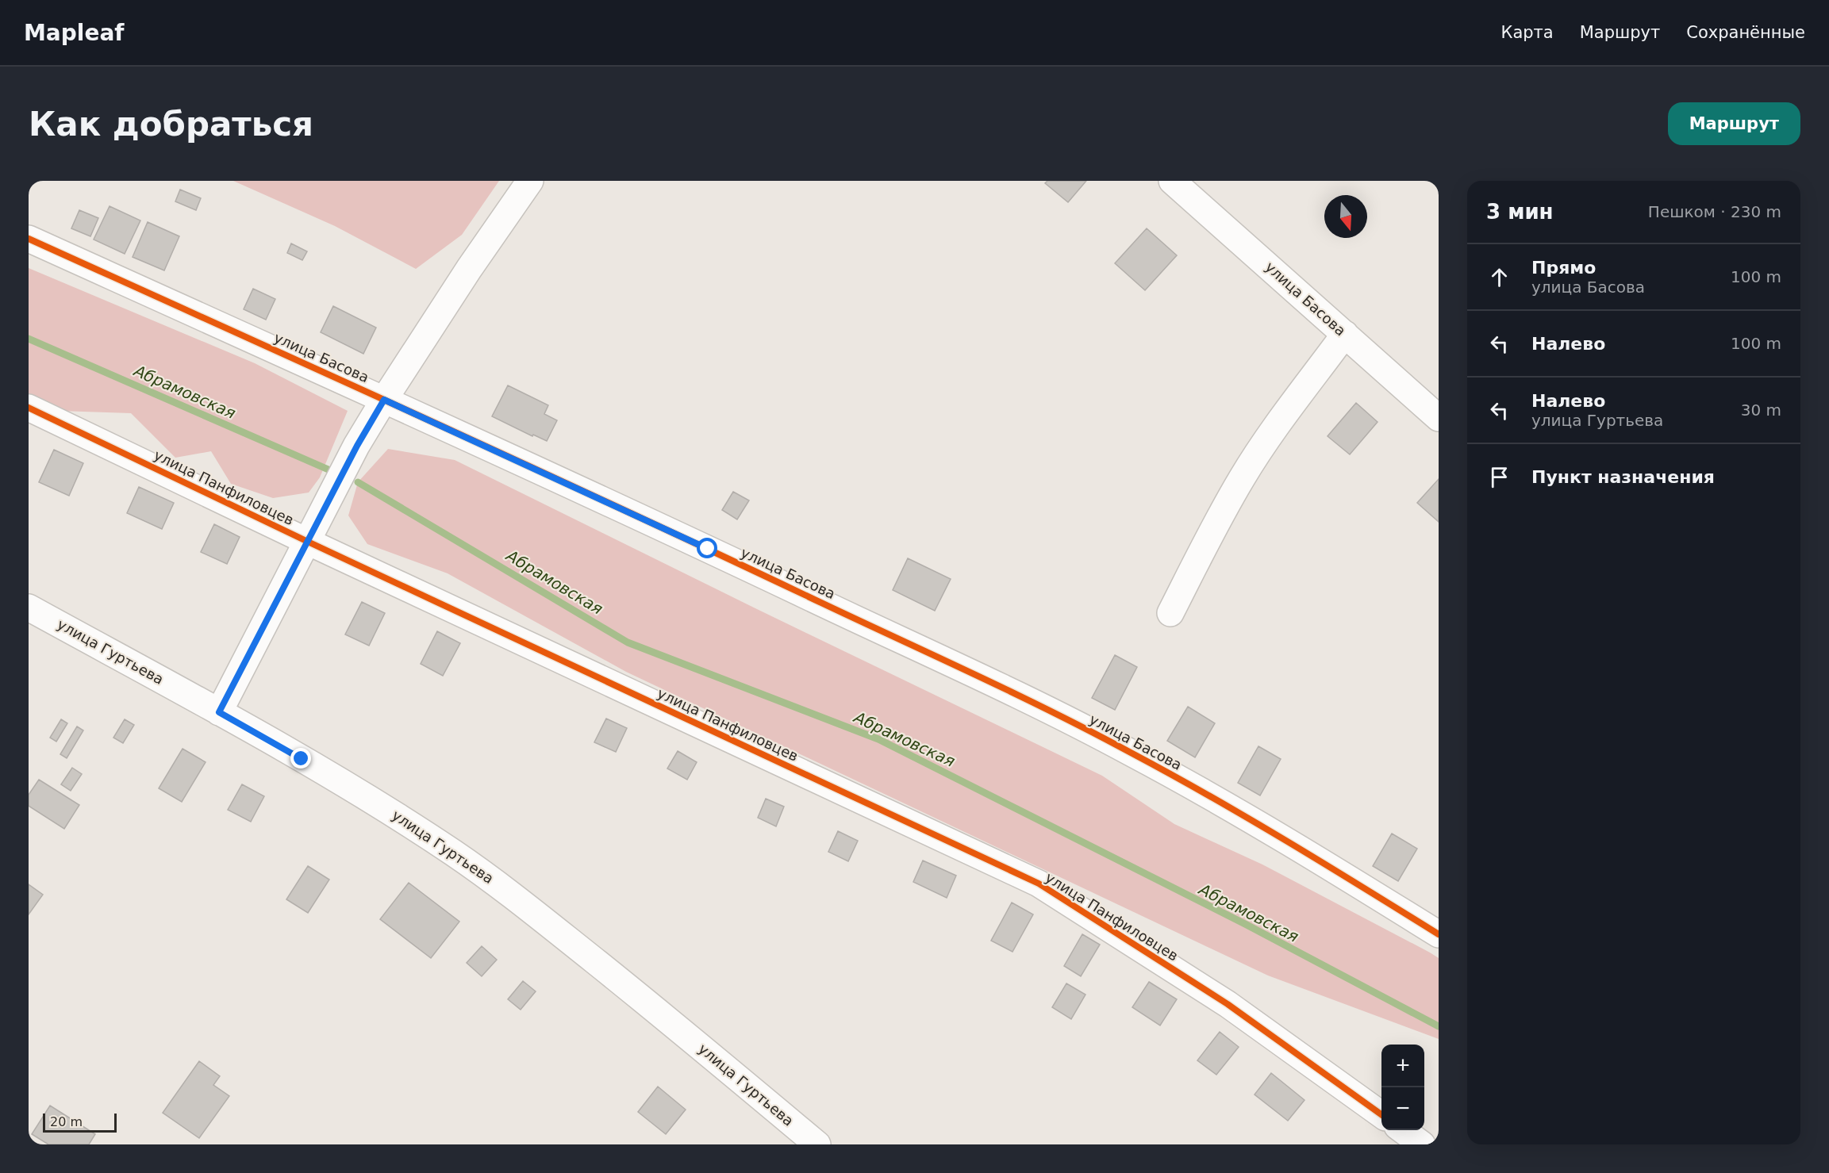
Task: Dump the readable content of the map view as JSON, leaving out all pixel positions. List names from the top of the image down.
{
  "streets": {
    "street": ["улица Басова", "улица Панфиловцев", "улица Гуртьева"]
  },
  "water": ["Абрамовская"],
  "scale_bar": "20 m",
  "north": "bottom",
  "page": {
    "header": "Mapleaf",
    "nav": ["Карта", "Маршрут", "Сохранённые"],
    "buttons": "Маршрут",
    "title": "Как добраться",
    "heading": ["3 мин", "Пешком · 230 m"],
    "list": [
      ["Прямо", "улица Басова", "100 m"],
      ["Налево", "100 m"],
      ["Налево", "улица Гуртьева", "30 m"],
      "Пункт назначения"
    ],
    "map_buttons": ["+", "−"],
    "scale": "20 m"
  }
}
